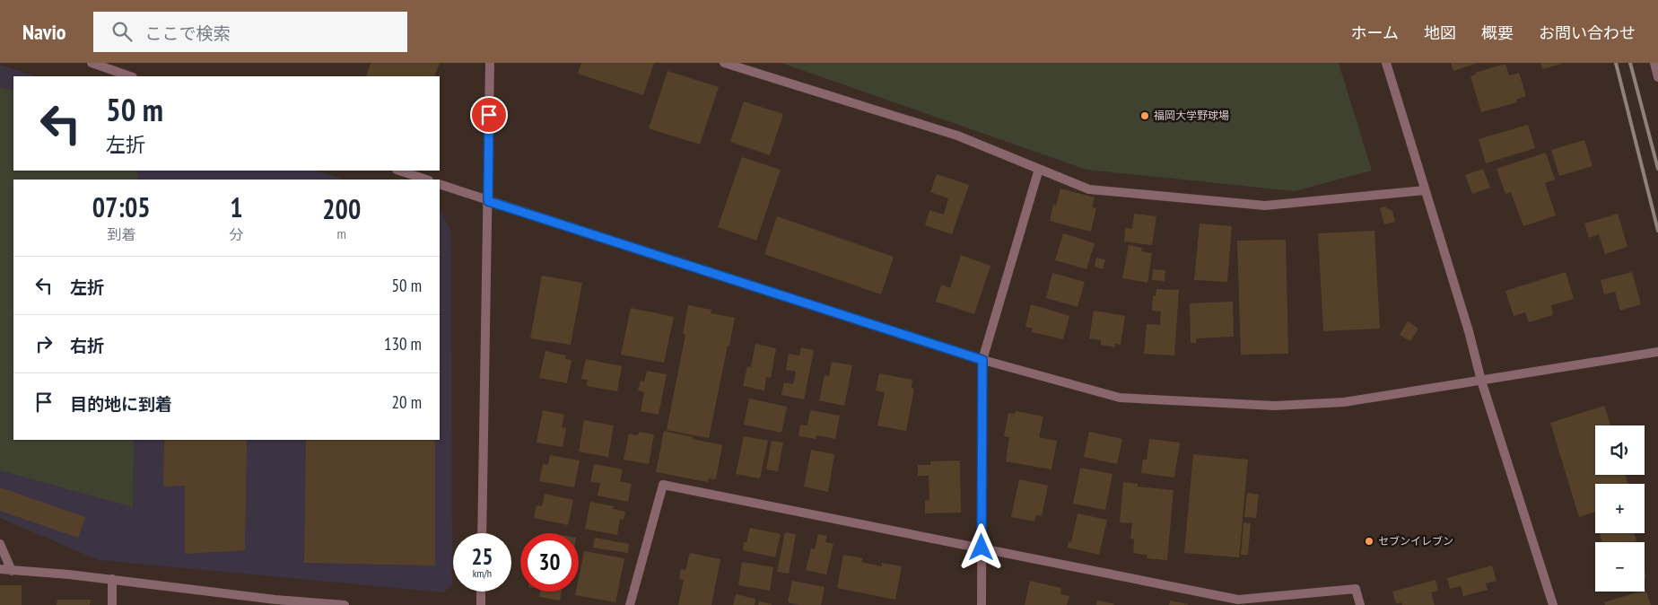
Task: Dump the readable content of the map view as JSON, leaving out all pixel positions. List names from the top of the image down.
{
  "places": ["福岡大学野球場", "セブンイレブン"],
  "page": {
    "header": "Navio",
    "search": "ここで検索",
    "nav": [
      "ホーム",
      "地図",
      "概要",
      "お問い合わせ"
    ],
    "turn": ["50 m", "左折"],
    "eta": [
      "07:05",
      "到着",
      "1",
      "分",
      "200",
      "m"
    ],
    "list": [
      {
        "name": "左折",
        "value": "50 m"
      },
      {
        "name": "右折",
        "value": "130 m"
      },
      {
        "name": "目的地に到着",
        "value": "20 m"
      }
    ],
    "map_buttons": ["+", "−"],
    "speed": "25 km/h",
    "limit": "30"
  }
}
